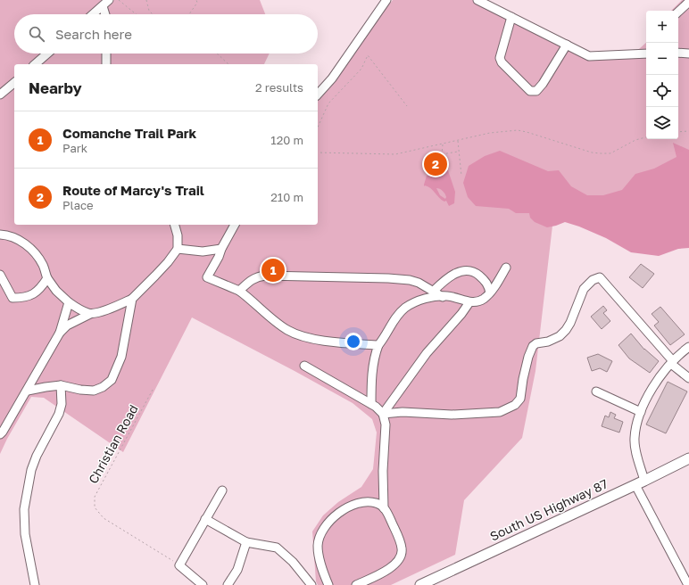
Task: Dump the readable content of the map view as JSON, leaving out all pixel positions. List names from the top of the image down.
{
  "streets": {
    "main road": ["South US Highway 87"],
    "path": ["Christian Road"]
  },
  "page": {
    "map_buttons": ["+", "−"],
    "search": "Search here",
    "heading": ["Nearby", "2 results"],
    "list": [
      {
        "mark": "1",
        "name": "Comanche Trail Park",
        "note": "Park",
        "value": "120 m"
      },
      {
        "mark": "2",
        "name": "Route of Marcy's Trail",
        "note": "Place",
        "value": "210 m"
      }
    ],
    "pins": ["2", "1"]
  }
}
